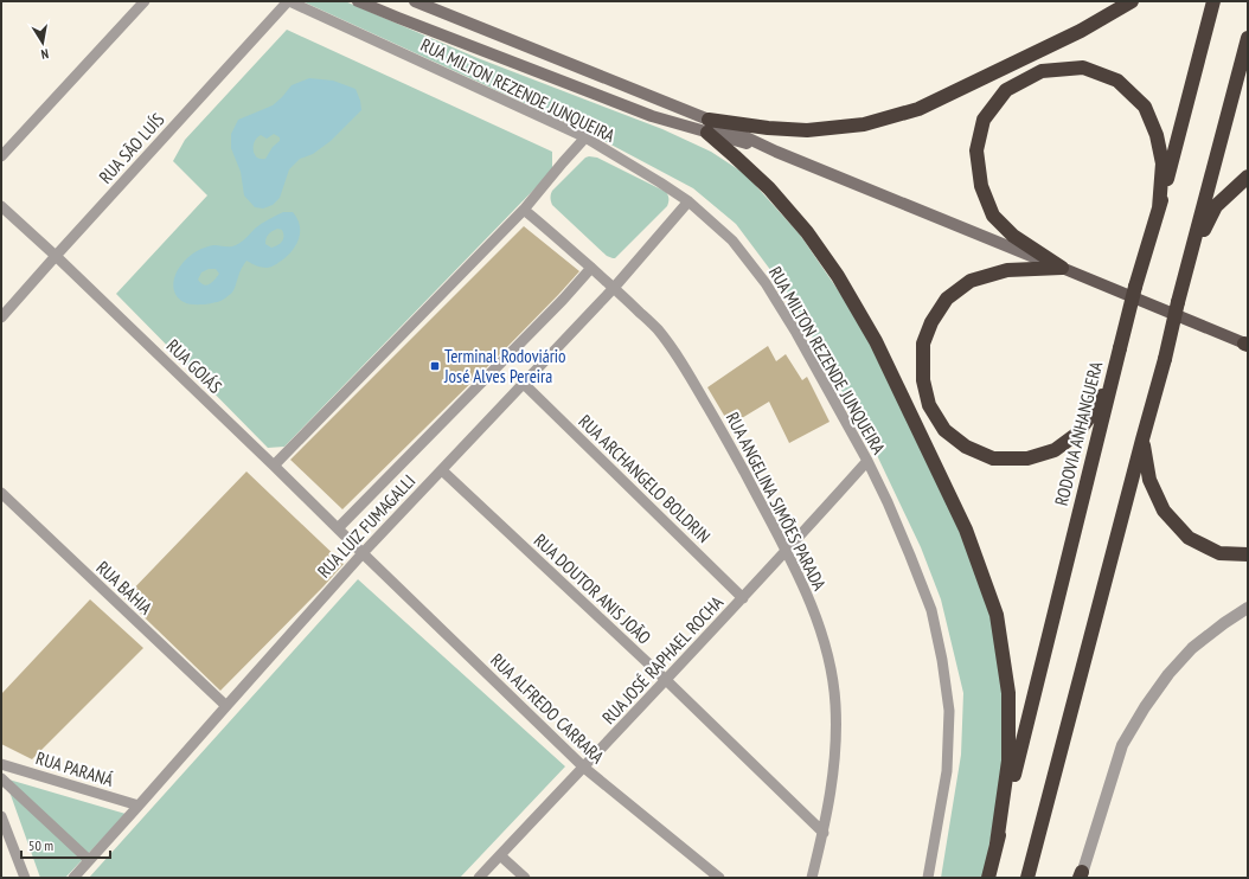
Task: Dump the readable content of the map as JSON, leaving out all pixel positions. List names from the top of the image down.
{
  "streets": {
    "highway": ["RODOVIA ANHANGUERA"],
    "street": [
      "RUA MILTON REZENDE JUNQUEIRA",
      "RUA SÃO LUÍS",
      "RUA GOIÁS",
      "RUA ARCHANGELO BOLDRIN",
      "RUA ANGELINA SIMÕES PARADA",
      "RUA LUIZ FUMAGALLI",
      "RUA BAHIA",
      "RUA DOUTOR ANIS JOÃO",
      "RUA JOSÉ RAPHAEL ROCHA",
      "RUA ALFREDO CARRARA",
      "RUA PARANÁ"
    ]
  },
  "crossings": [
    ["RUA MILTON REZENDE JUNQUEIRA", "RUA SÃO LUÍS"],
    ["RUA MILTON REZENDE JUNQUEIRA", "RUA LUIZ FUMAGALLI"],
    ["RUA MILTON REZENDE JUNQUEIRA", "RUA JOSÉ RAPHAEL ROCHA"],
    ["RUA SÃO LUÍS", "RUA GOIÁS"],
    ["RUA GOIÁS", "RUA LUIZ FUMAGALLI"],
    ["RUA GOIÁS", "RUA ALFREDO CARRARA"],
    ["RUA ARCHANGELO BOLDRIN", "RUA LUIZ FUMAGALLI"],
    ["RUA ARCHANGELO BOLDRIN", "RUA JOSÉ RAPHAEL ROCHA"],
    ["RUA ANGELINA SIMÕES PARADA", "RUA LUIZ FUMAGALLI"],
    ["RUA ANGELINA SIMÕES PARADA", "RUA DOUTOR ANIS JOÃO"],
    ["RUA ANGELINA SIMÕES PARADA", "RUA JOSÉ RAPHAEL ROCHA"],
    ["RUA LUIZ FUMAGALLI", "RUA BAHIA"],
    ["RUA LUIZ FUMAGALLI", "RUA DOUTOR ANIS JOÃO"],
    ["RUA LUIZ FUMAGALLI", "RUA ALFREDO CARRARA"],
    ["RUA LUIZ FUMAGALLI", "RUA PARANÁ"],
    ["RUA DOUTOR ANIS JOÃO", "RUA JOSÉ RAPHAEL ROCHA"],
    ["RUA JOSÉ RAPHAEL ROCHA", "RUA ALFREDO CARRARA"]
  ],
  "places": {
    "transit": ["Terminal Rodoviário José Alves Pereira"]
  },
  "scale_bar": "50 m",
  "north": "bottom"
}
